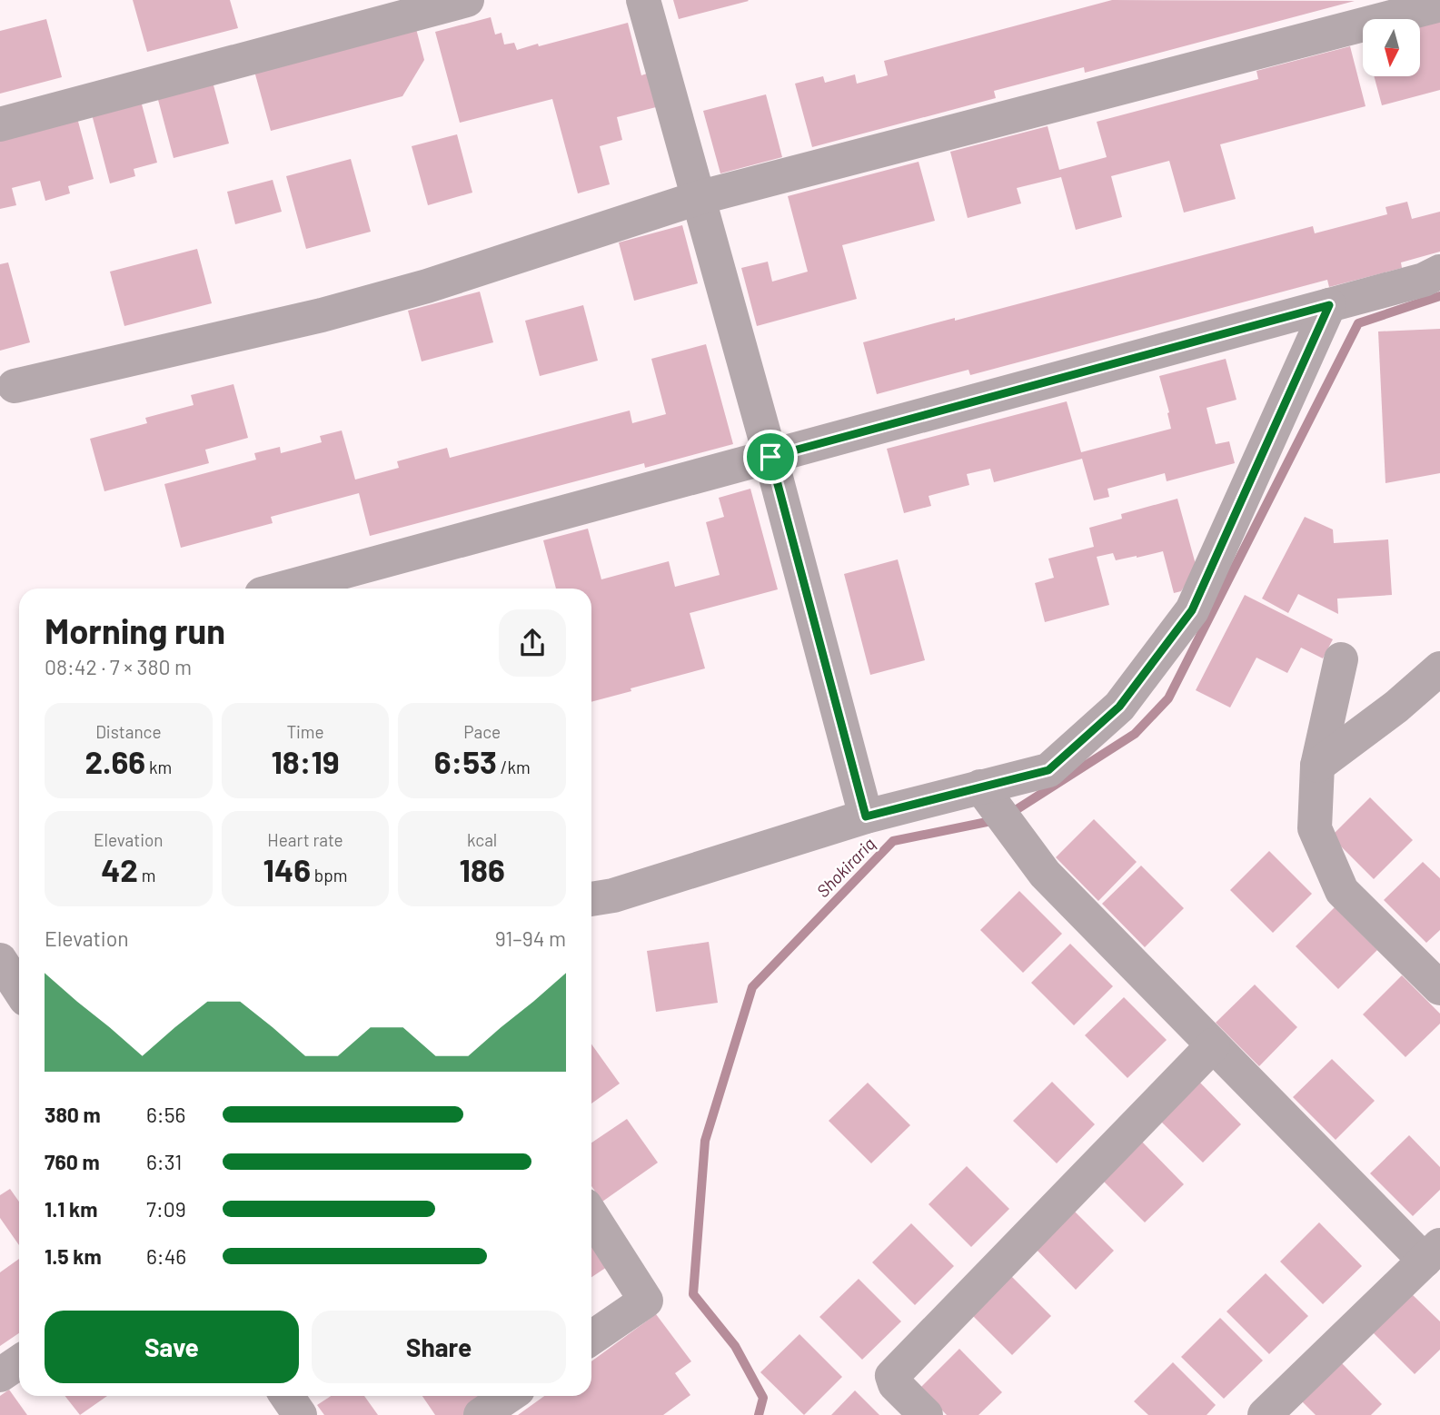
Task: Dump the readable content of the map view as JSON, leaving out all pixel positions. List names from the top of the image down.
{
  "water": ["Shokirariq"],
  "north": "bottom",
  "page": {
    "heading": ["Morning run", "08:42 · 7 × 380 m"],
    "stats": [
      ["Distance", "2.66 km"],
      ["Time", "18:19"],
      ["Pace", "6:53 /km"],
      ["Elevation", "42 m"],
      ["Heart rate", "146 bpm"],
      ["kcal", "186"]
    ],
    "chart": ["Elevation", "91–94 m"],
    "list": [
      {
        "name": "380 m",
        "note": "6:56"
      },
      {
        "name": "760 m",
        "note": "6:31"
      },
      {
        "name": "1.1 km",
        "note": "7:09"
      },
      {
        "name": "1.5 km",
        "note": "6:46"
      }
    ],
    "buttons": ["Save", "Share"]
  }
}
